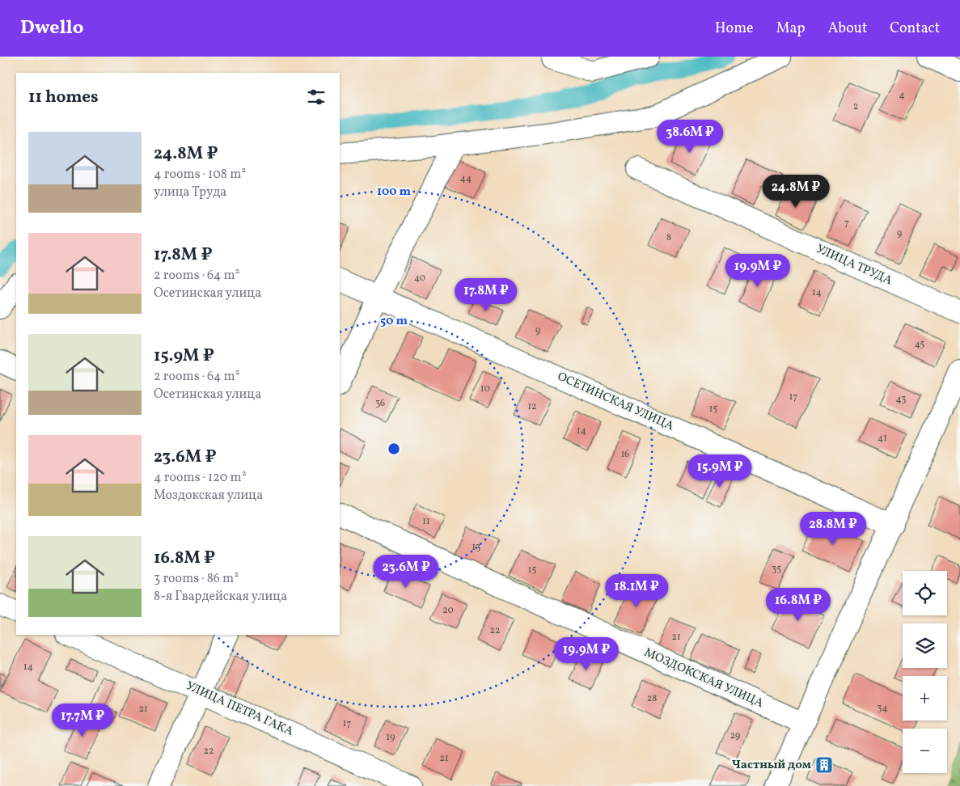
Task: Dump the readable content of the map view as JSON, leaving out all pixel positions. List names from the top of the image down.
{
  "streets": {
    "street": [
      "УЛИЦА ТРУДА",
      "ОСЕТИНСКАЯ УЛИЦА",
      "МОЗДОКСКАЯ УЛИЦА",
      "УЛИЦА ПЕТРА ГАКА"
    ]
  },
  "places": {
    "building": ["Частный дом"]
  },
  "house_numbers": [
    "4",
    "2",
    "44",
    "7",
    "9",
    "8",
    "40",
    "14",
    "9",
    "45",
    "10",
    "17",
    "43",
    "36",
    "12",
    "15",
    "14",
    "41",
    "16",
    "11",
    "13",
    "35",
    "15",
    "20",
    "22",
    "21",
    "14",
    "28",
    "34",
    "21",
    "17",
    "29",
    "19",
    "22",
    "21"
  ],
  "page": {
    "header": "Dwello",
    "nav": [
      "Home",
      "Map",
      "About",
      "Contact"
    ],
    "heading": "11 homes",
    "price": [
      "38.6M ₽",
      "24.8M ₽",
      "19.9M ₽",
      "17.8M ₽",
      "15.9M ₽",
      "28.8M ₽",
      "23.6M ₽",
      "18.1M ₽",
      "16.8M ₽",
      "19.9M ₽",
      "17.7M ₽"
    ],
    "list": [
      {
        "name": "24.8M ₽",
        "note": "4 rooms · 108 m² · улица Труда"
      },
      {
        "name": "17.8M ₽",
        "note": "2 rooms · 64 m² · Осетинская улица"
      },
      {
        "name": "15.9M ₽",
        "note": "2 rooms · 64 m² · Осетинская улица"
      },
      {
        "name": "23.6M ₽",
        "note": "4 rooms · 120 m² · Моздокская улица"
      },
      {
        "name": "16.8M ₽",
        "note": "3 rooms · 86 m² · 8-я Гвардейская улица"
      }
    ],
    "map_buttons": ["+", "−"]
  },
  "rings": ["100 m", "50 m"]
}
